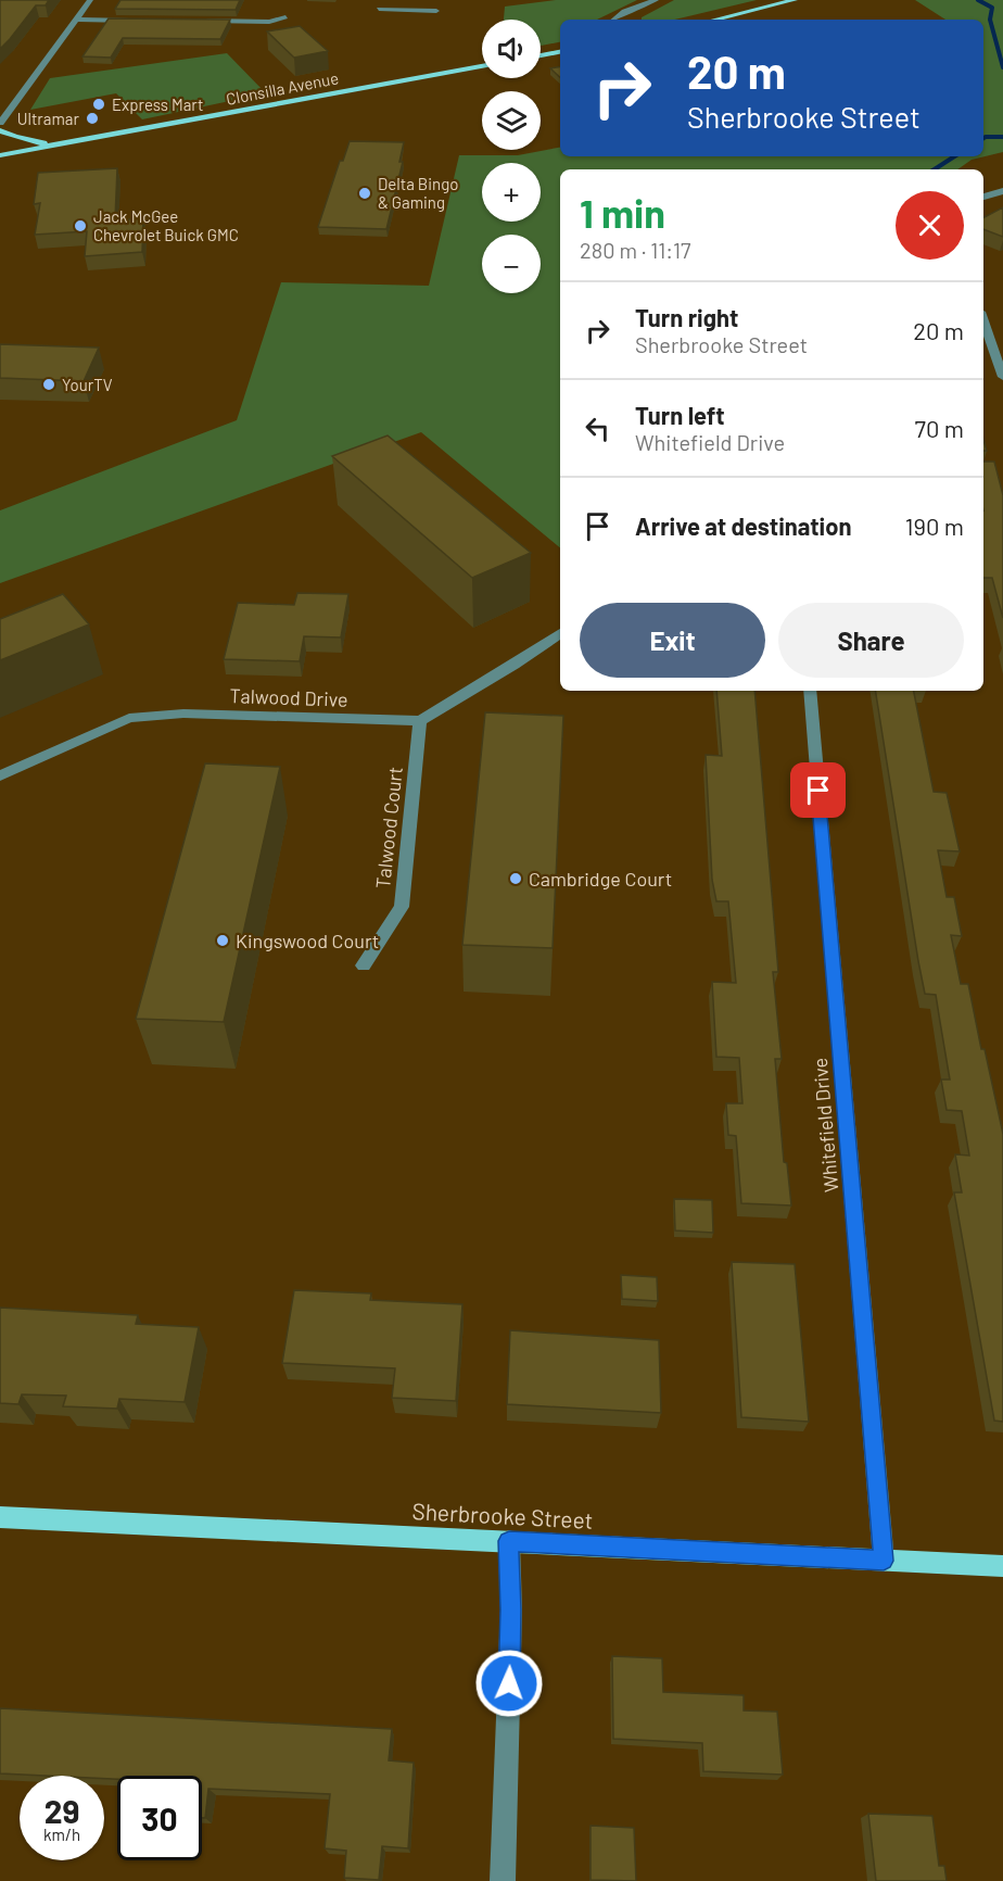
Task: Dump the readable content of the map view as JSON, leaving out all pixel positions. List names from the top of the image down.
{
  "streets": {
    "main road": ["Clonsilla Avenue", "Sherbrooke Street"],
    "street": ["Talwood Drive", "Talwood Court", "Whitefield Drive"]
  },
  "crossings": [
    ["Talwood Drive", "Talwood Court"],
    ["Whitefield Drive", "Sherbrooke Street"]
  ],
  "places": [
    "Express Mart",
    "Ultramar",
    "Delta Bingo & Gaming",
    "Jack McGee Chevrolet Buick GMC",
    "YourTV",
    "Cambridge Court",
    "Kingswood Court"
  ],
  "page": {
    "map_buttons": ["+", "−"],
    "turn": ["20 m", "Sherbrooke Street"],
    "heading": ["1 min", "280 m · 11:17"],
    "list": [
      {
        "name": "Turn right",
        "note": "Sherbrooke Street",
        "value": "20 m"
      },
      {
        "name": "Turn left",
        "note": "Whitefield Drive",
        "value": "70 m"
      },
      {
        "name": "Arrive at destination",
        "value": "190 m"
      }
    ],
    "buttons": ["Exit", "Share"],
    "speed": "29 km/h",
    "limit": "30"
  }
}
